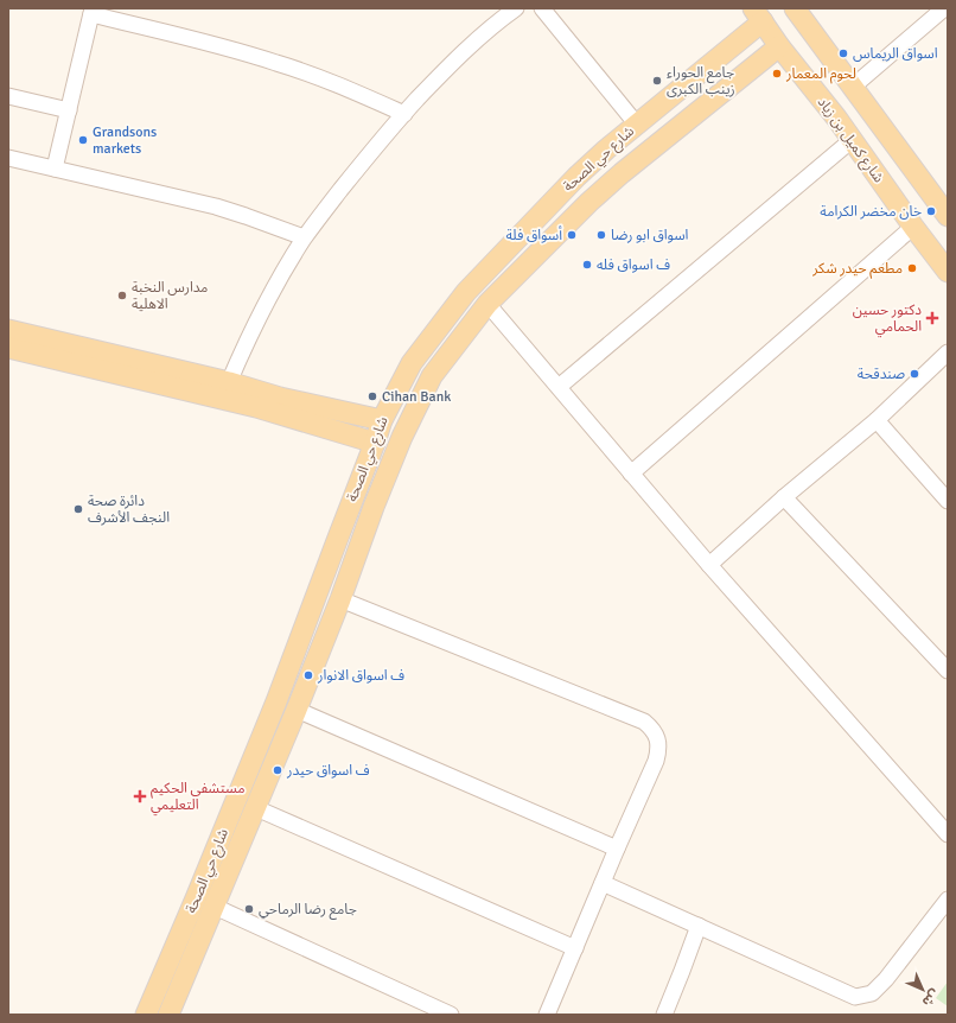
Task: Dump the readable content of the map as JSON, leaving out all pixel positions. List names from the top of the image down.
{
  "streets": {
    "main road": ["شارع كميل بن زياد", "شارع حي الصحة"]
  },
  "crossings": [
    ["شارع كميل بن زياد", "شارع حي الصحة"]
  ],
  "places": {
    "other": [
      "اسواق الريماس",
      "لحوم المعمار",
      "جامع الحوراء زينب الكبرى",
      "Grandsons markets",
      "خان مخضر الكرامة",
      "أسواق فلة",
      "اسواق ابو رضا",
      "ف اسواق فله",
      "مطعم حيدر شكر",
      "مدارس النخبة الاهلية",
      "صندقحة",
      "Cihan Bank",
      "دائرة صحة النجف الأشرف",
      "ف اسواق الانوار",
      "ف اسواق حيدر",
      "جامع رضا الرماحي"
    ],
    "health": ["دكتور حسين الحمامي", "مستشفى الحكيم التعليمي"]
  },
  "north": "bottom right"
}
